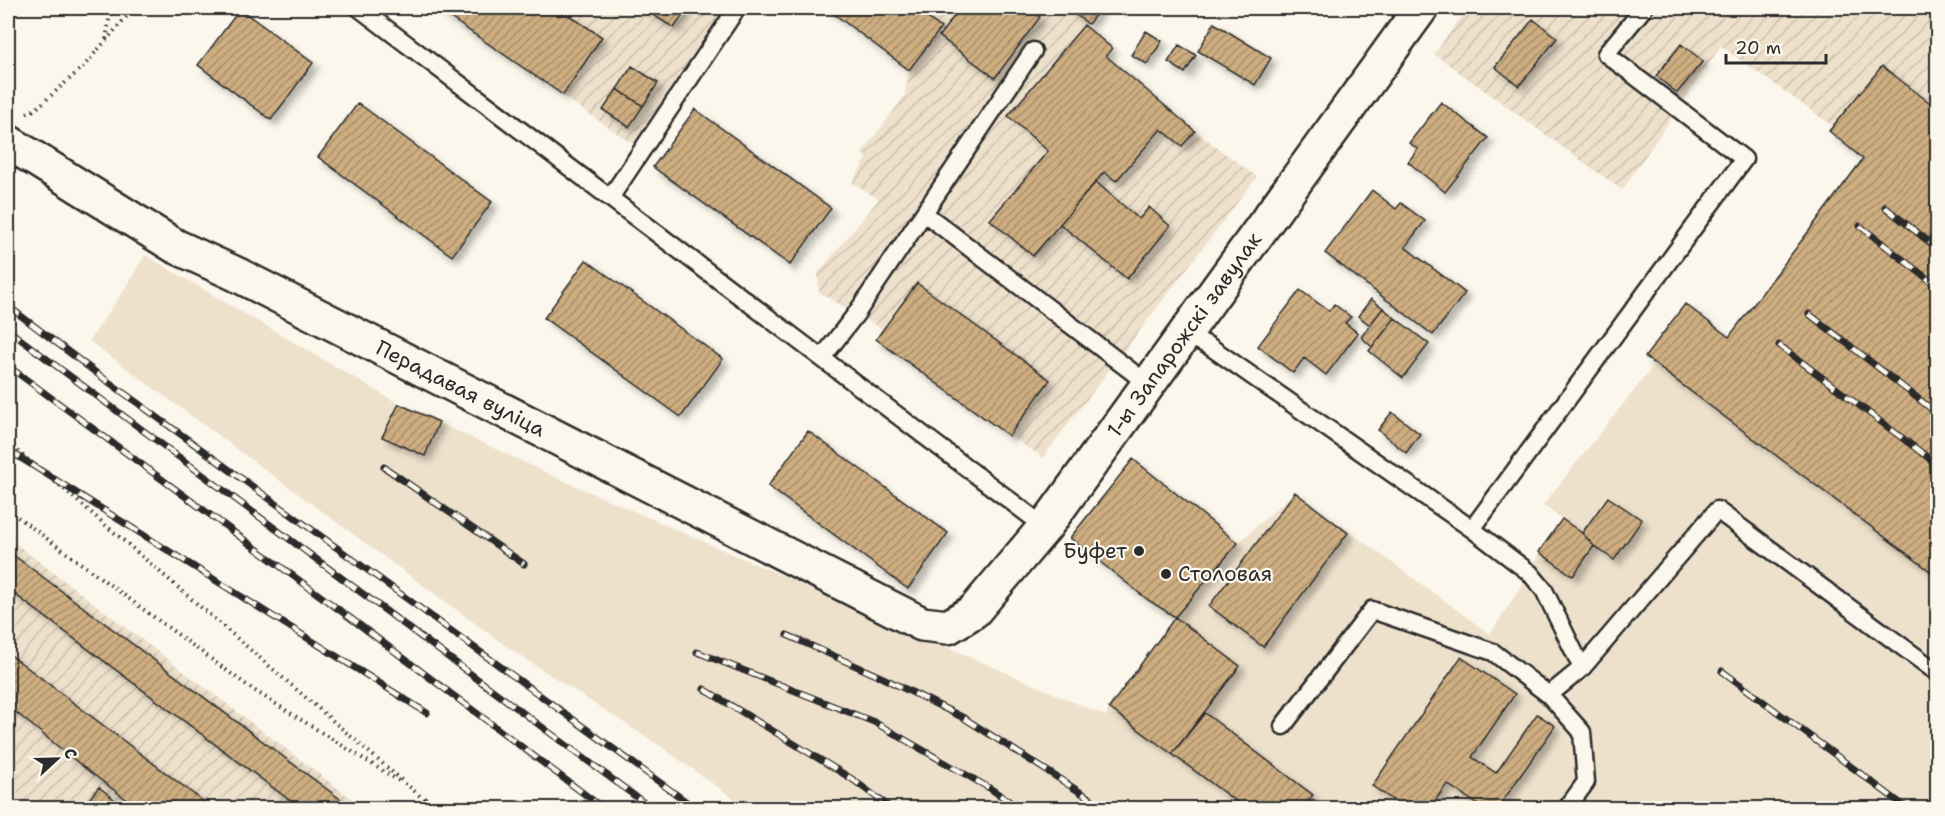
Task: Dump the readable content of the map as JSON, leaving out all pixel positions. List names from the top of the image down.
{
  "streets": {
    "street": ["1-ы Запарожскі завулак", "Перадавая вуліца"]
  },
  "crossings": [
    ["1-ы Запарожскі завулак", "Перадавая вуліца"]
  ],
  "places": ["Буфет", "Столовая"],
  "scale_bar": "20 m",
  "north": "right"
}
